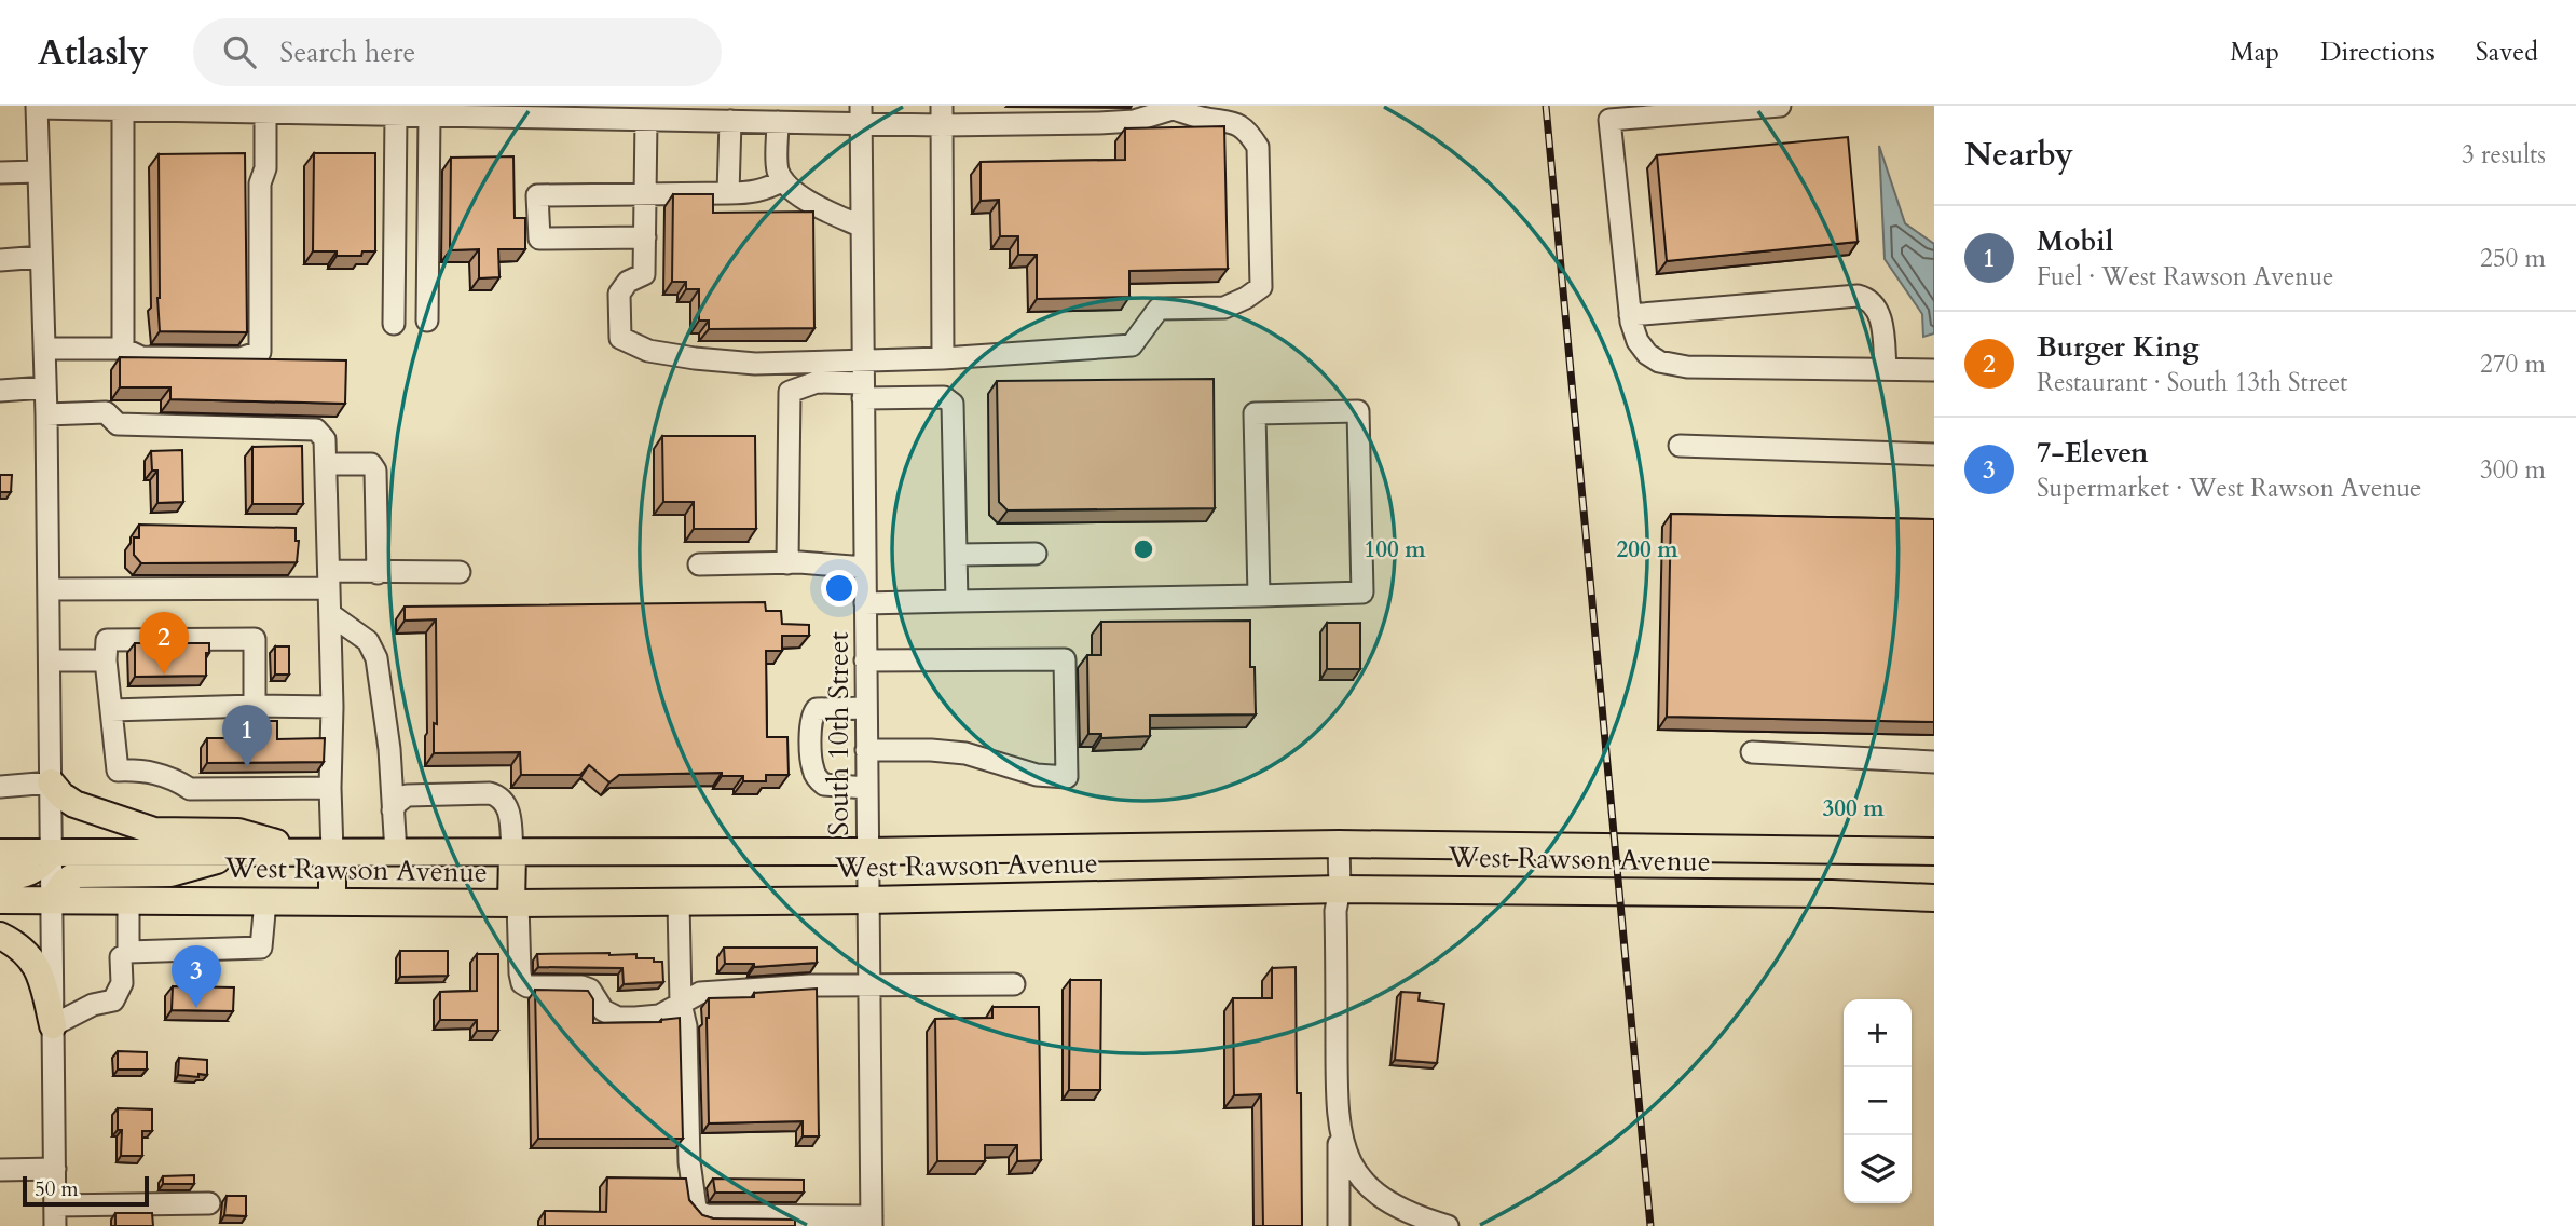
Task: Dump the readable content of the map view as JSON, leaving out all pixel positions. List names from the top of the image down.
{
  "streets": {
    "main road": ["West Rawson Avenue"],
    "street": ["South 10th Street"]
  },
  "crossings": [
    ["South 10th Street", "West Rawson Avenue"]
  ],
  "scale_bar": "50 m",
  "page": {
    "header": "Atlasly",
    "search": "Search here",
    "nav": ["Map", "Directions", "Saved"],
    "heading": ["Nearby", "3 results"],
    "list": [
      {
        "mark": "1",
        "name": "Mobil",
        "note": "Fuel · West Rawson Avenue",
        "value": "250 m"
      },
      {
        "mark": "2",
        "name": "Burger King",
        "note": "Restaurant · South 13th Street",
        "value": "270 m"
      },
      {
        "mark": "3",
        "name": "7-Eleven",
        "note": "Supermarket · West Rawson Avenue",
        "value": "300 m"
      }
    ],
    "pins": ["2", "1", "3"],
    "map_buttons": ["+", "−"],
    "scale": "50 m"
  },
  "rings": ["100 m", "200 m", "300 m"]
}
